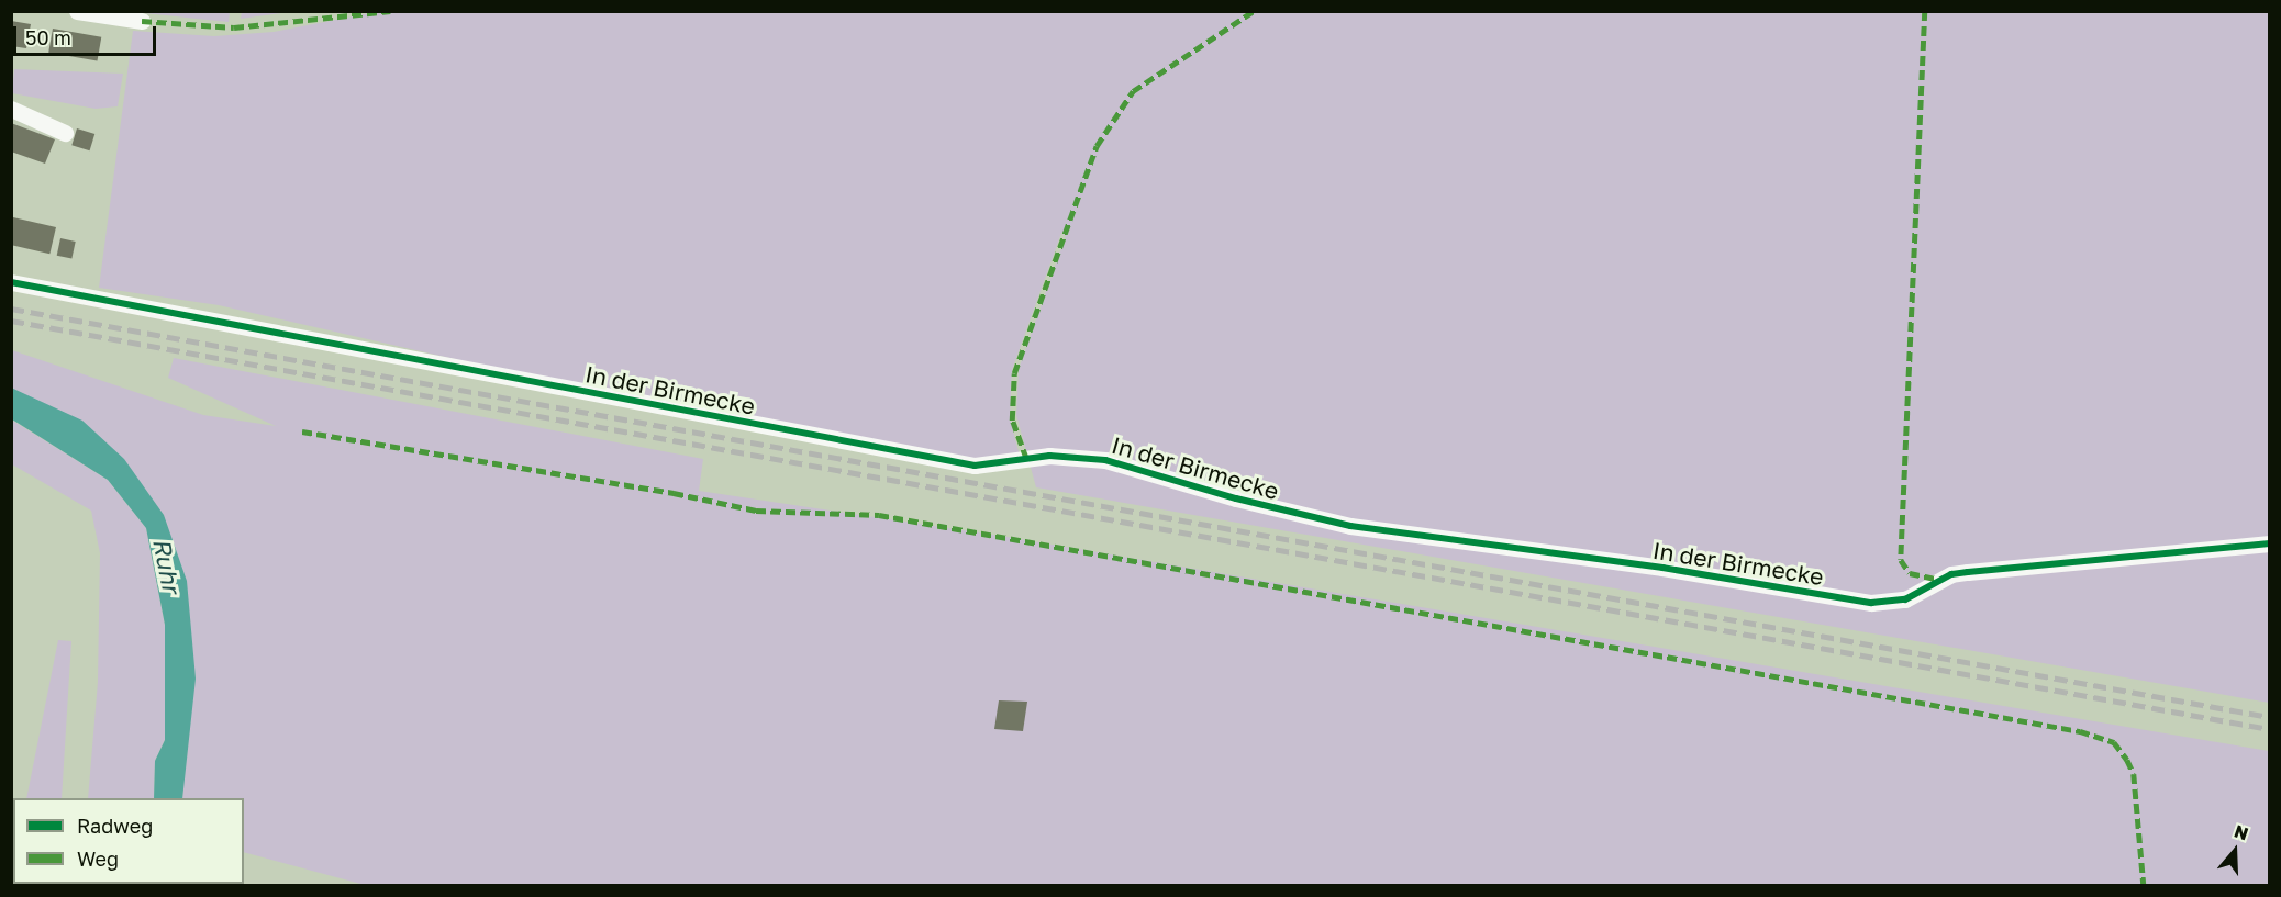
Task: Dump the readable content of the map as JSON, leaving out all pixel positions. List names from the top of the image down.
{
  "streets": {
    "street": ["In der Birmecke"]
  },
  "water": ["Ruhr"],
  "legend": ["Radweg", "Weg"],
  "scale_bar": "50 m",
  "north": "top"
}
